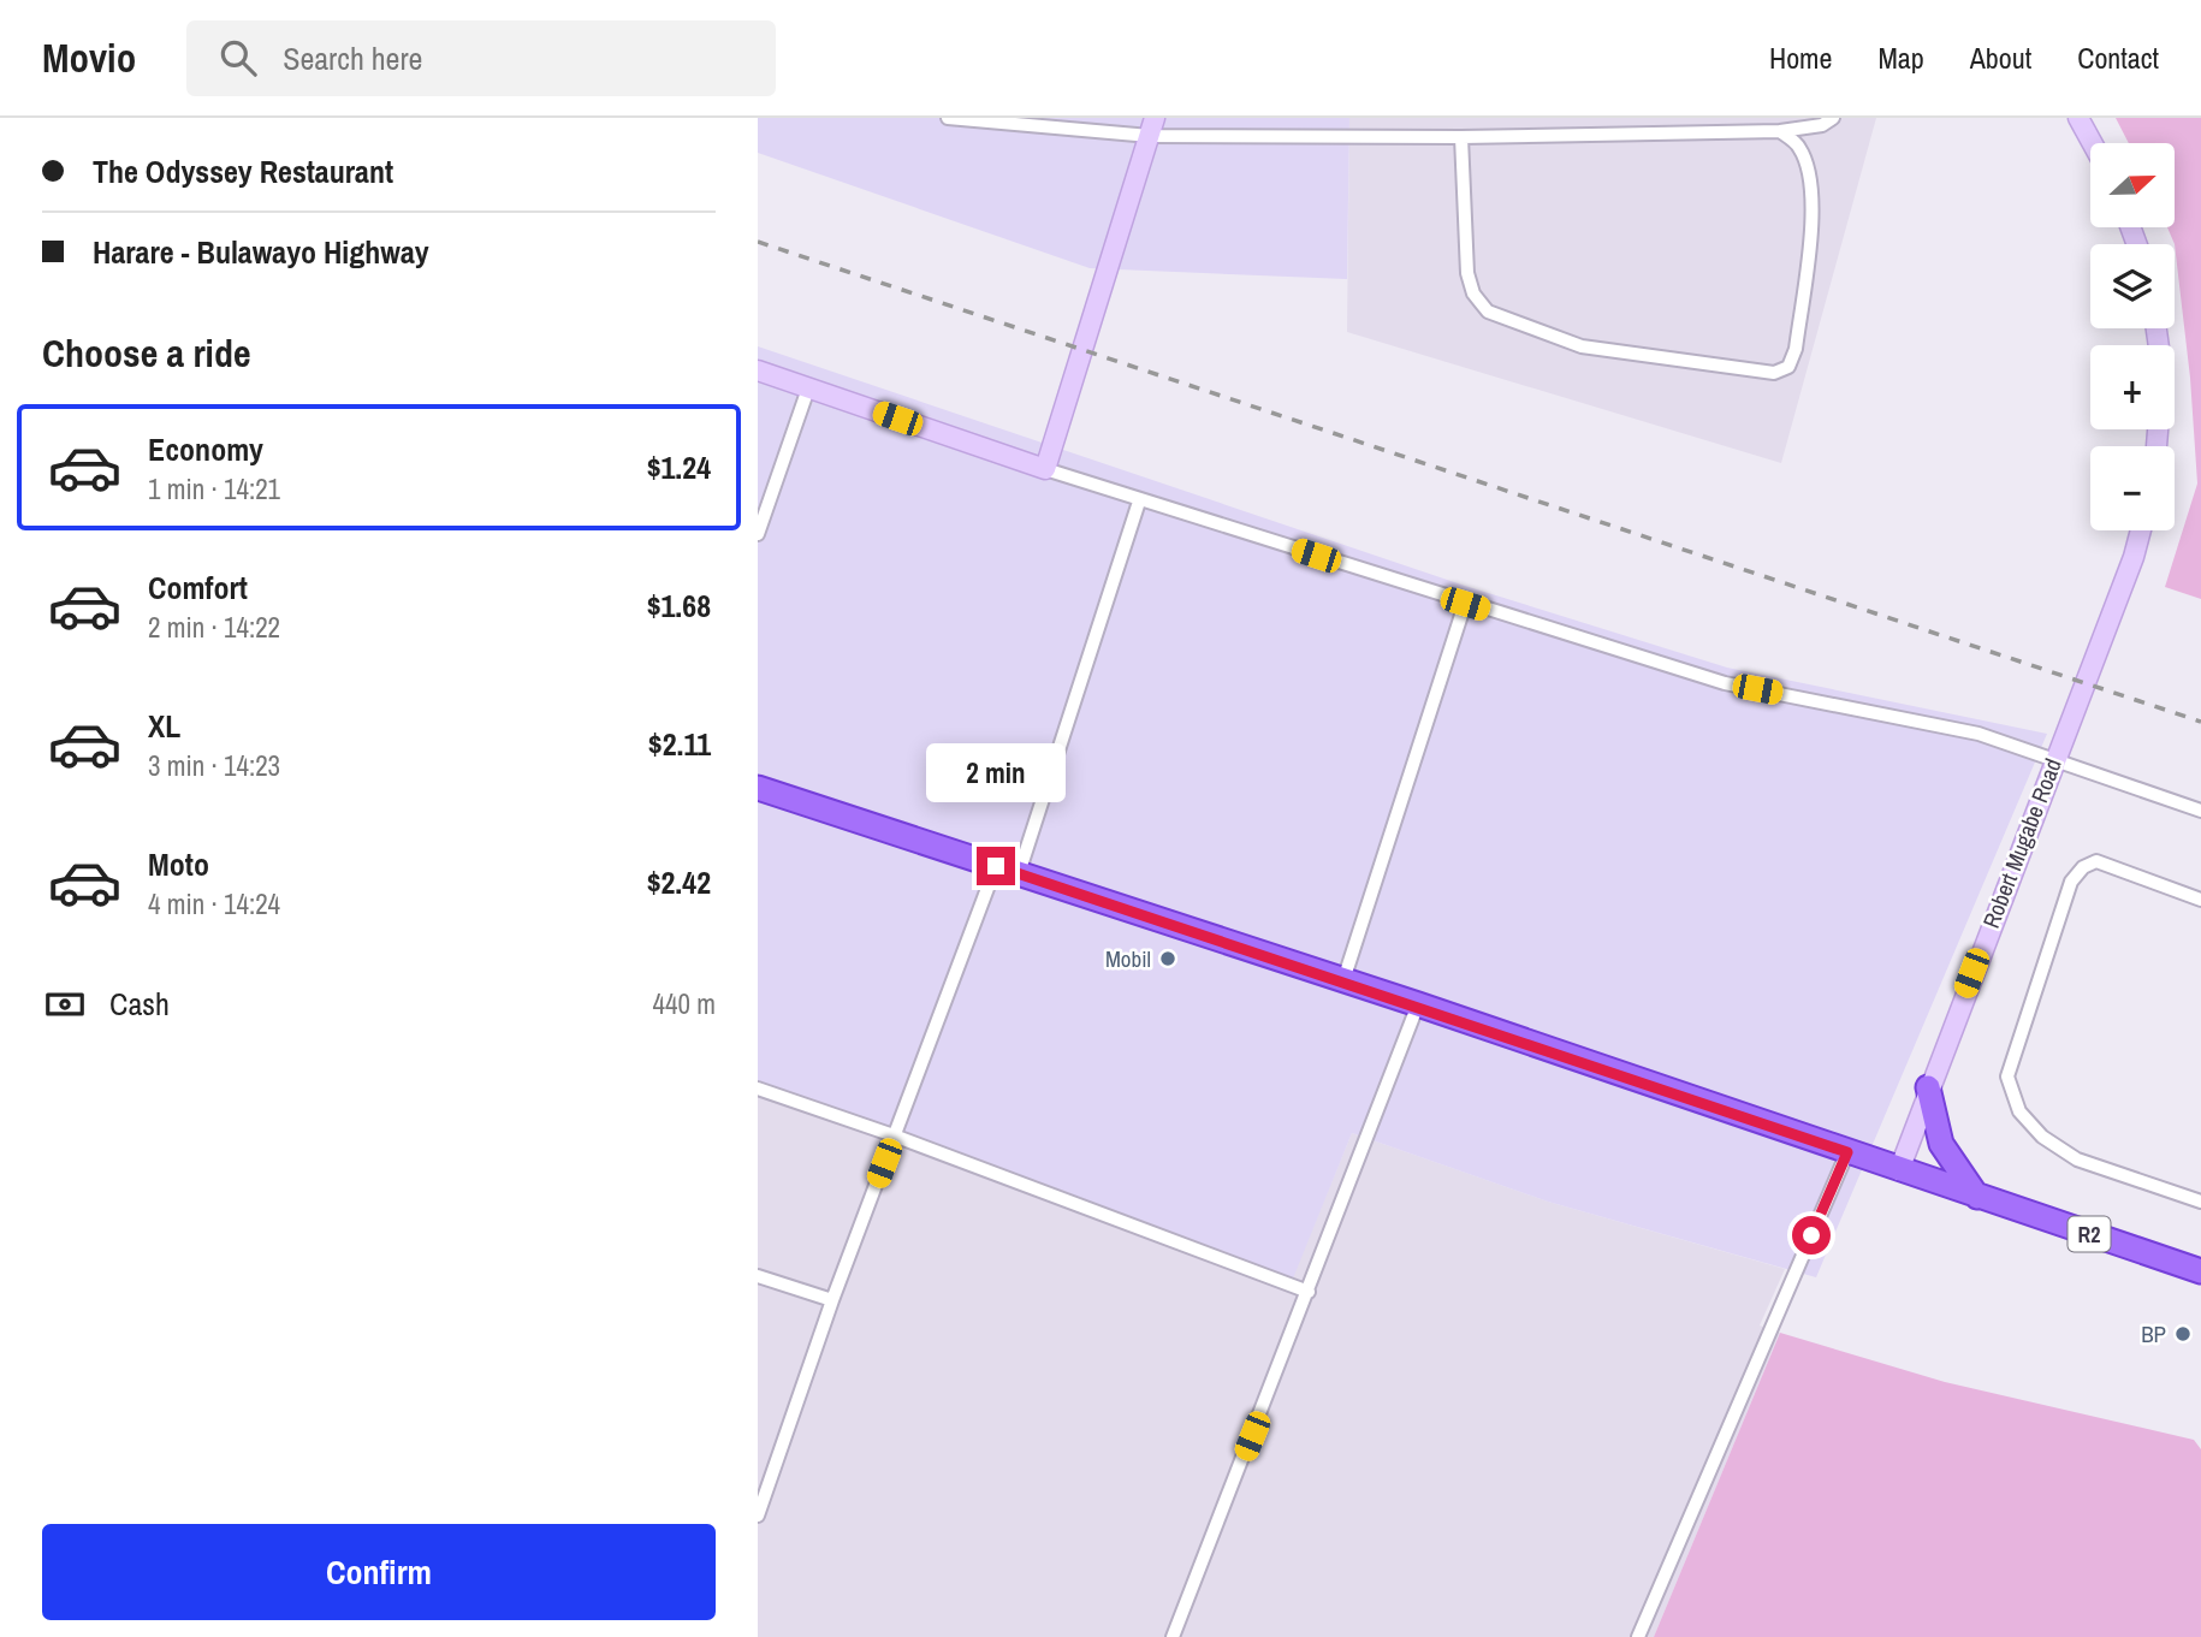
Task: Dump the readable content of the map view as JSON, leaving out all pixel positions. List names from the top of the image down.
{
  "streets": {
    "highway": ["R2"],
    "street": ["Robert Mugabe Road"]
  },
  "crossings": [
    ["Robert Mugabe Road", "R2"]
  ],
  "places": ["Mobil", "BP"],
  "north": "right",
  "page": {
    "header": "Movio",
    "search": "Search here",
    "nav": [
      "Home",
      "Map",
      "About",
      "Contact"
    ],
    "banner": ["The Odyssey Restaurant", "Harare - Bulawayo Highway"],
    "map_buttons": ["+", "−"],
    "heading": "Choose a ride",
    "list": [
      {
        "name": "Economy",
        "note": "1 min · 14:21",
        "value": "$1.24"
      },
      {
        "name": "Comfort",
        "note": "2 min · 14:22",
        "value": "$1.68"
      },
      {
        "name": "XL",
        "note": "3 min · 14:23",
        "value": "$2.11"
      },
      {
        "name": "Moto",
        "note": "4 min · 14:24",
        "value": "$2.42"
      }
    ],
    "bubble": "2 min",
    "pay": ["Cash", "440 m"],
    "buttons": "Confirm"
  }
}
